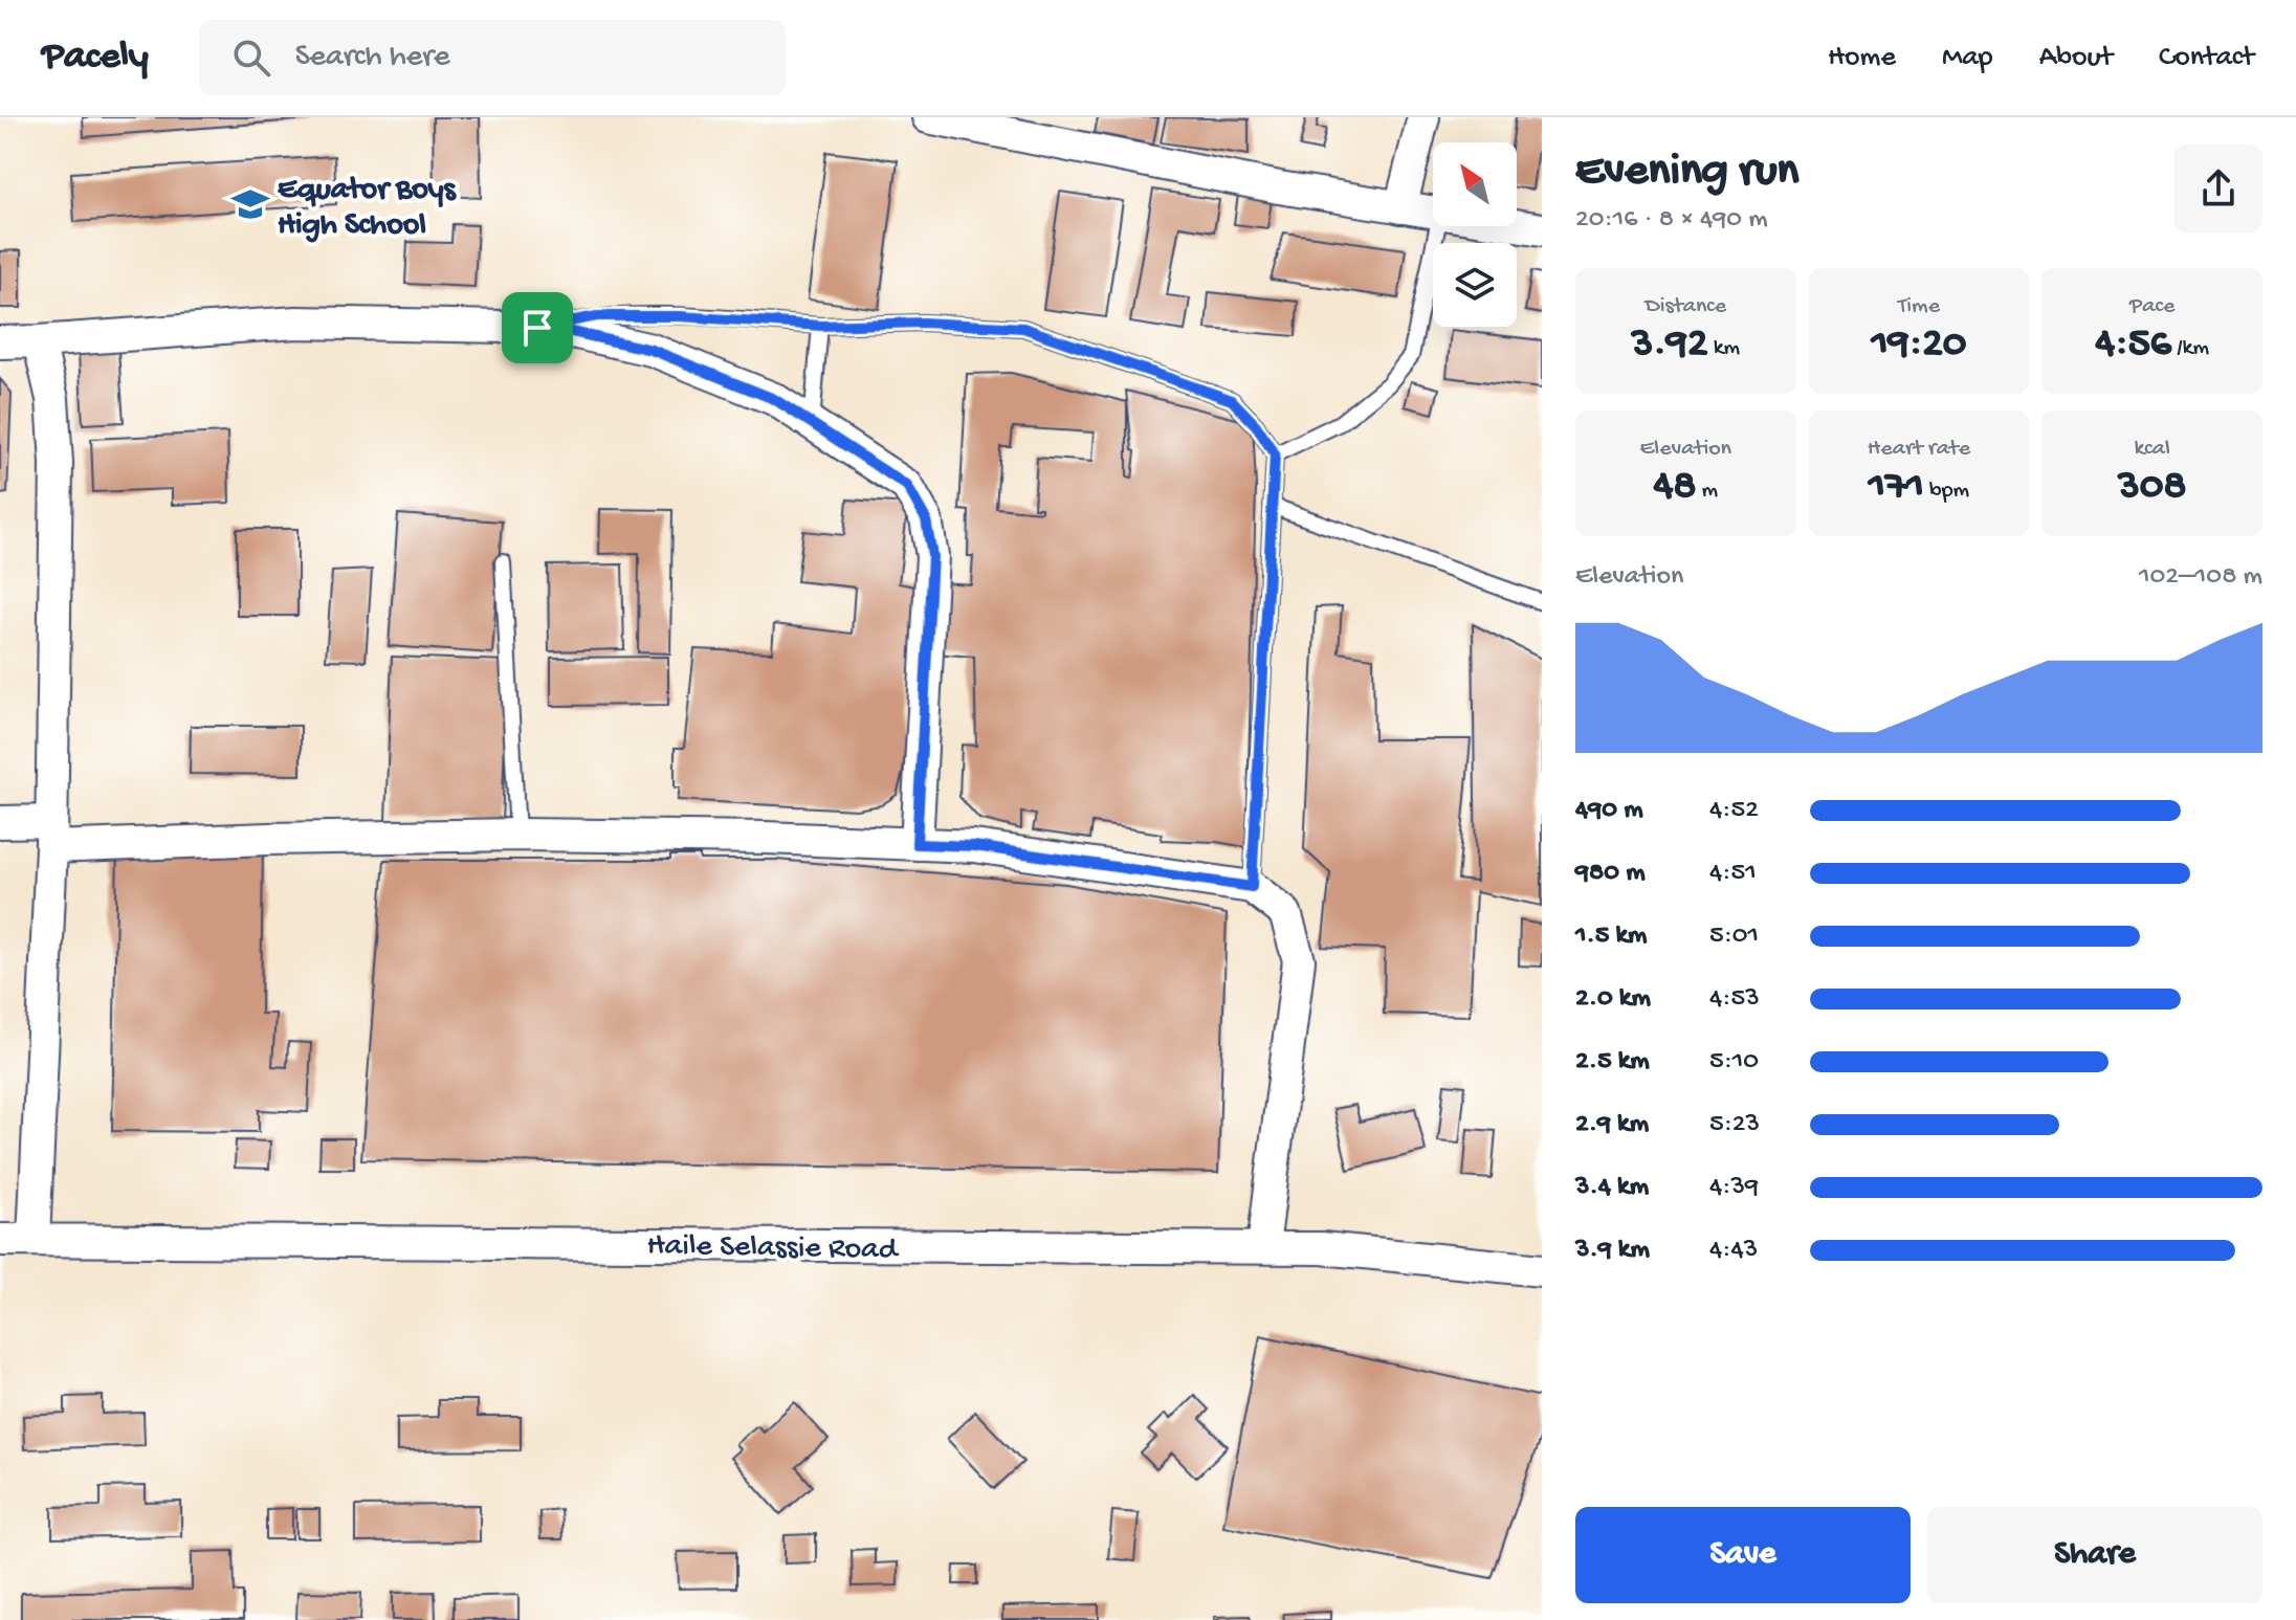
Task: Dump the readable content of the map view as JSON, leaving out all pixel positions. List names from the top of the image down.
{
  "streets": {
    "street": ["Haile Selassie Road"]
  },
  "places": {
    "school or university": ["Equator Boys High School"]
  },
  "north": "top left",
  "page": {
    "header": "Pacely",
    "search": "Search here",
    "nav": [
      "Home",
      "Map",
      "About",
      "Contact"
    ],
    "heading": ["Evening run", "20:16 · 8 × 490 m"],
    "stats": [
      ["Distance", "3.92 km"],
      ["Time", "19:20"],
      ["Pace", "4:56 /km"],
      ["Elevation", "48 m"],
      ["Heart rate", "171 bpm"],
      ["kcal", "308"]
    ],
    "chart": ["Elevation", "102–108 m"],
    "list": [
      {
        "name": "490 m",
        "note": "4:52"
      },
      {
        "name": "980 m",
        "note": "4:51"
      },
      {
        "name": "1.5 km",
        "note": "5:01"
      },
      {
        "name": "2.0 km",
        "note": "4:53"
      },
      {
        "name": "2.5 km",
        "note": "5:10"
      },
      {
        "name": "2.9 km",
        "note": "5:23"
      },
      {
        "name": "3.4 km",
        "note": "4:39"
      },
      {
        "name": "3.9 km",
        "note": "4:43"
      }
    ],
    "buttons": ["Save", "Share"]
  }
}
